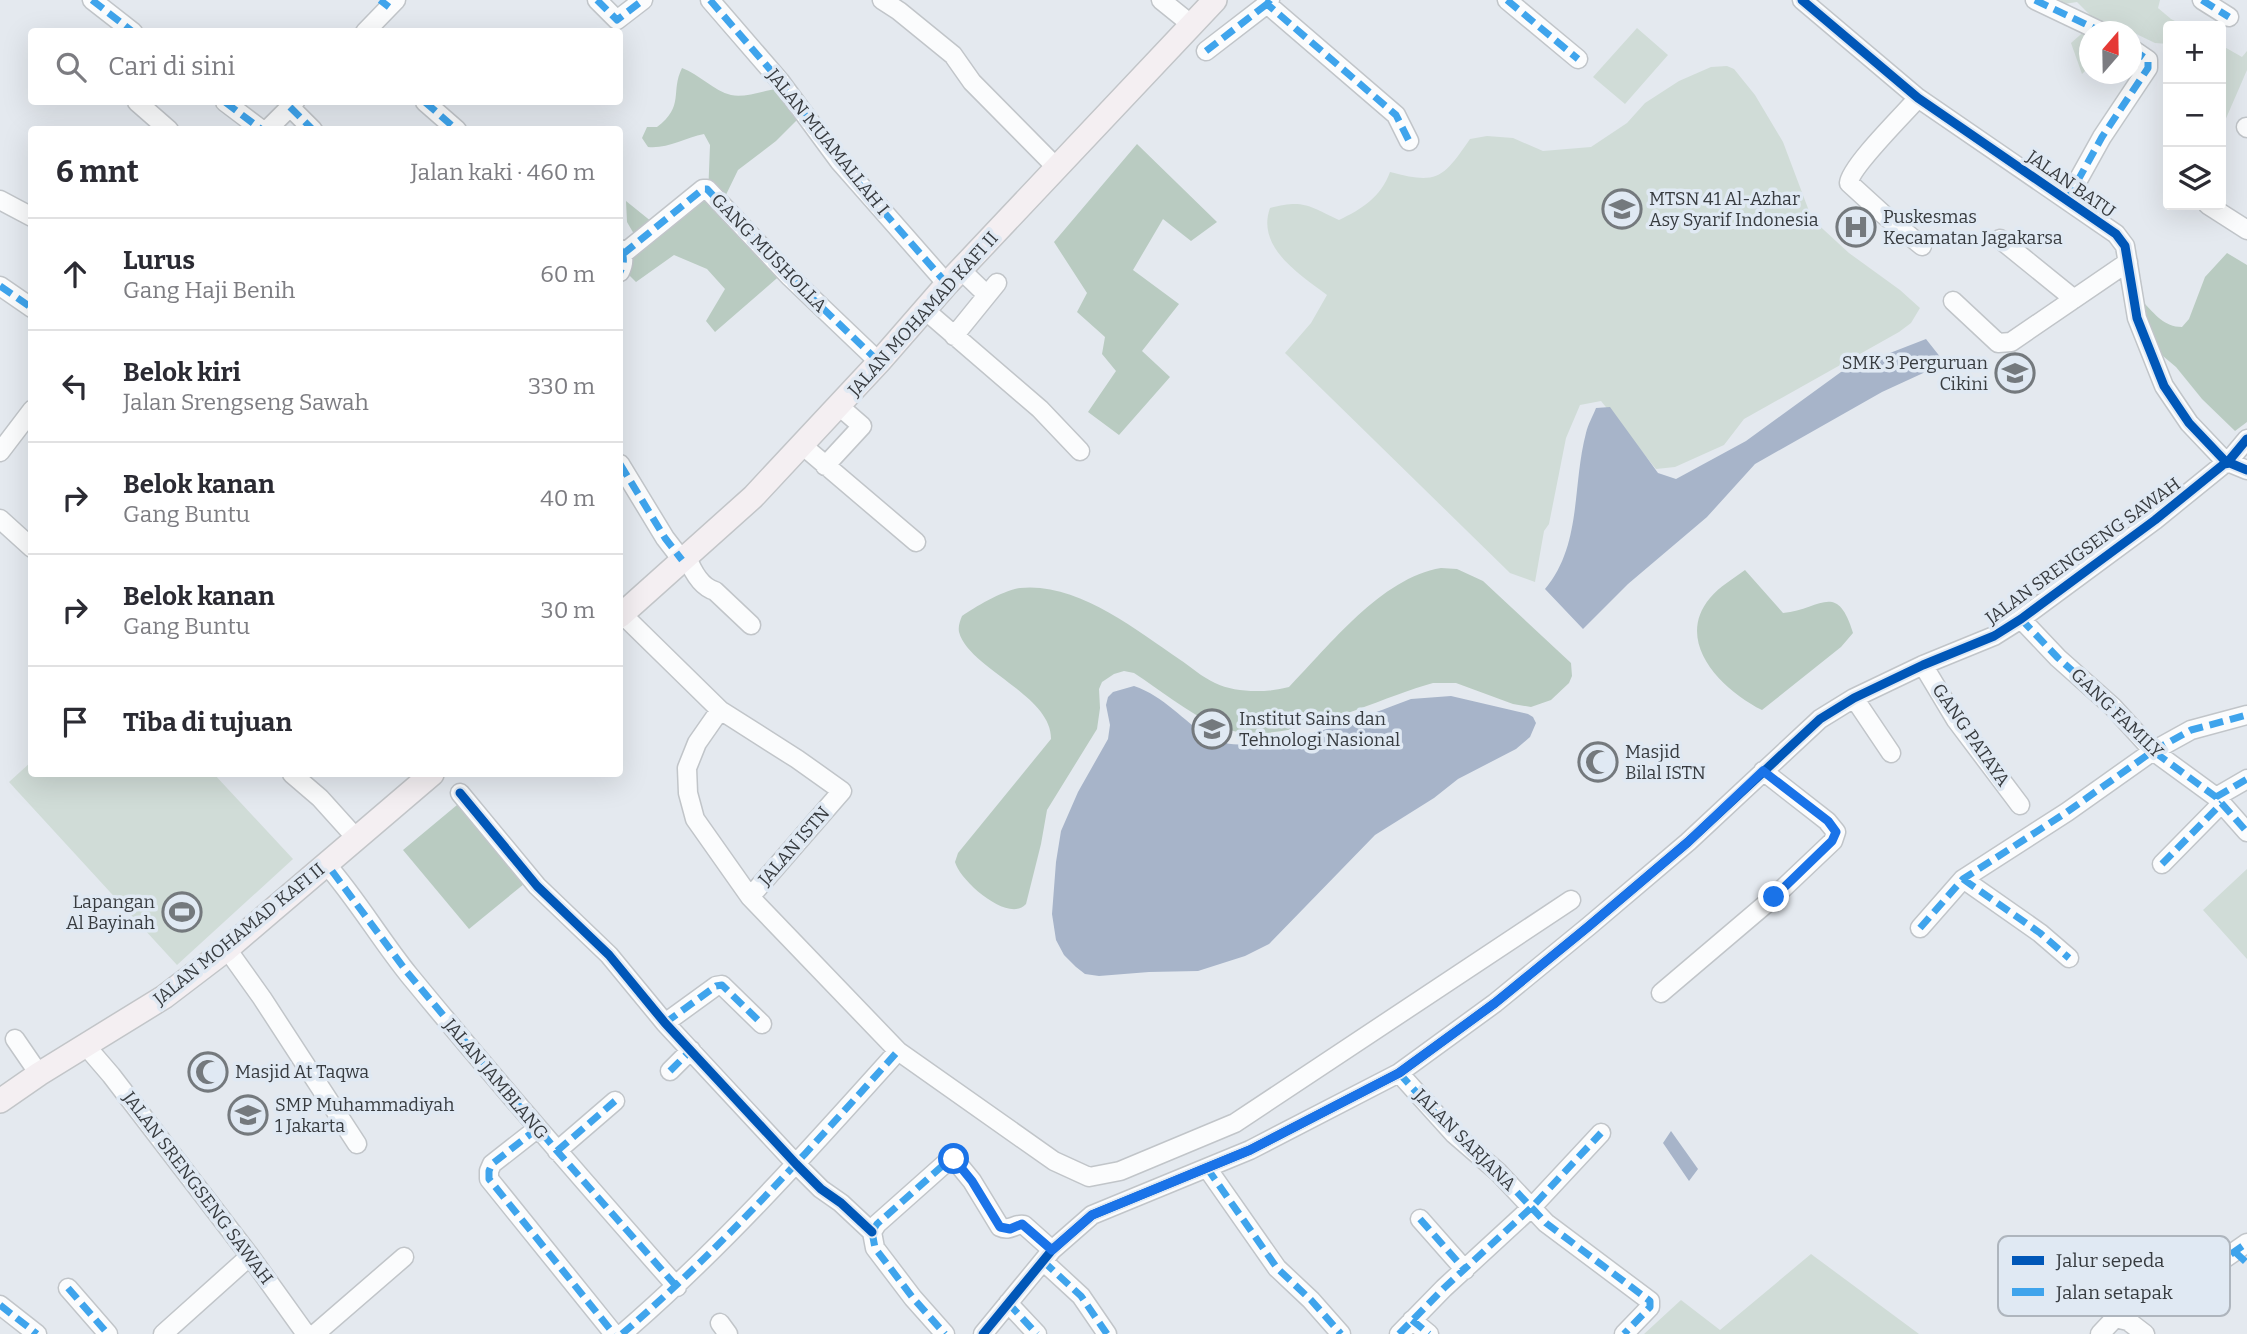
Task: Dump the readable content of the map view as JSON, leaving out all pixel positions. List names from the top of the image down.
{
  "streets": {
    "main road": ["JALAN MOHAMAD KAFI II"],
    "street": [
      "JALAN MUAMALLAH I",
      "JALAN BATU",
      "GANG MUSHOLLA",
      "JALAN SRENGSENG SAWAH",
      "GANG FAMILY",
      "GANG PATAYA",
      "JALAN ISTN",
      "JALAN JAMBLANG",
      "JALAN SARJANA"
    ]
  },
  "crossings": [
    ["JALAN MUAMALLAH I", "JALAN MOHAMAD KAFI II"],
    ["JALAN BATU", "JALAN SRENGSENG SAWAH"],
    ["GANG MUSHOLLA", "JALAN MOHAMAD KAFI II"],
    ["JALAN MOHAMAD KAFI II", "JALAN SRENGSENG SAWAH"],
    ["JALAN MOHAMAD KAFI II", "JALAN JAMBLANG"],
    ["JALAN SRENGSENG SAWAH", "GANG FAMILY"],
    ["JALAN SRENGSENG SAWAH", "GANG PATAYA"],
    ["JALAN SRENGSENG SAWAH", "JALAN SARJANA"]
  ],
  "places": {
    "school or university": [
      "MTSN 41 Al-Azhar Asy Syarif Indonesia",
      "SMK 3 Perguruan Cikini",
      "Institut Sains dan Tehnologi Nasional",
      "SMP Muhammadiyah 1 Jakarta"
    ],
    "hospital": ["Puskesmas Kecamatan Jagakarsa"],
    "mosque": ["Masjid Bilal ISTN", "Masjid At Taqwa"],
    "sports": ["Lapangan Al Bayinah"]
  },
  "legend": ["Jalur sepeda", "Jalan setapak"],
  "north": "top",
  "page": {
    "map_buttons": ["+", "−"],
    "search": "Cari di sini",
    "heading": ["6 mnt", "Jalan kaki · 460 m"],
    "list": [
      ["Lurus", "Gang Haji Benih", "60 m"],
      ["Belok kiri", "Jalan Srengseng Sawah", "330 m"],
      ["Belok kanan", "Gang Buntu", "40 m"],
      ["Belok kanan", "Gang Buntu", "30 m"],
      "Tiba di tujuan"
    ]
  }
}
